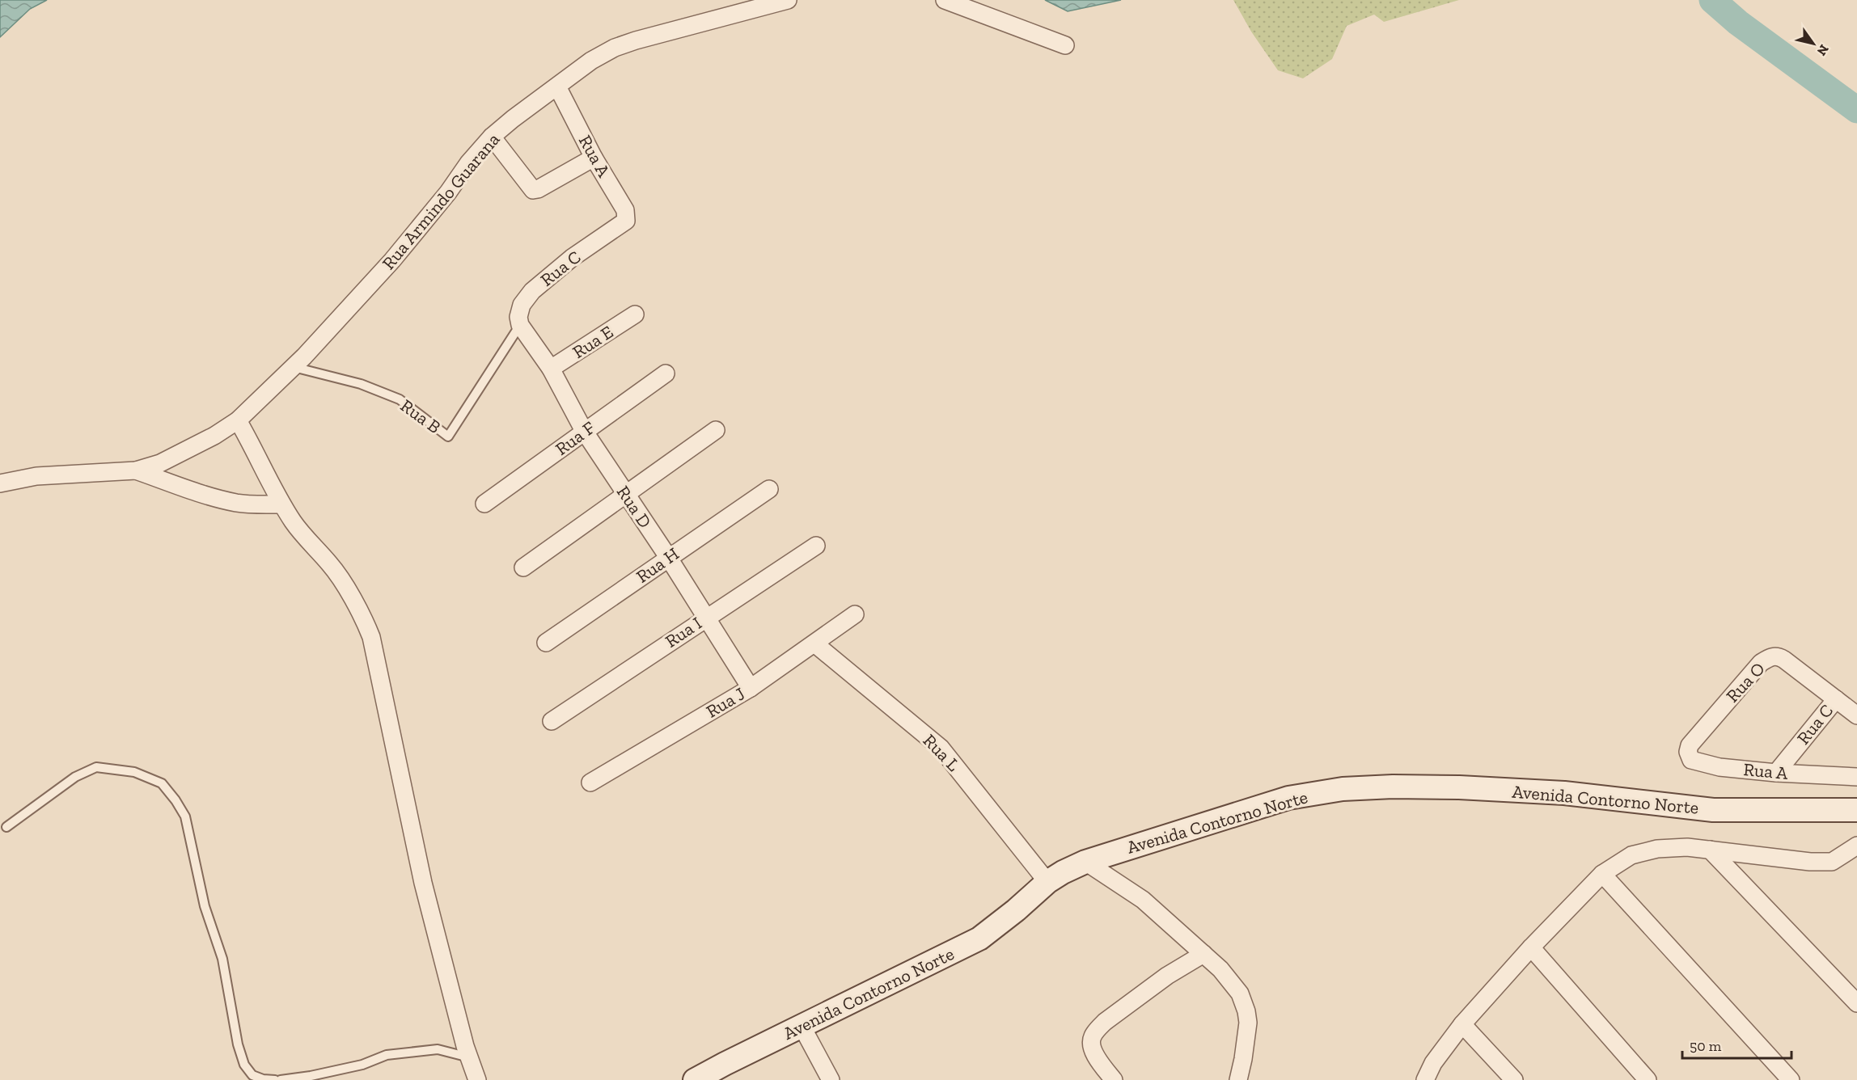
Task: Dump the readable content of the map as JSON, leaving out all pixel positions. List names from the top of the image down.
{
  "streets": {
    "street": [
      "Rua A",
      "Rua Armindo Guarana",
      "Rua C",
      "Rua E",
      "Rua F",
      "Rua D",
      "Rua H",
      "Rua I",
      "Rua O",
      "Rua J",
      "Rua L",
      "Avenida Contorno Norte"
    ],
    "lane": ["Rua B"]
  },
  "crossings": [
    ["Rua A", "Rua Armindo Guarana"],
    ["Rua A", "Rua C"],
    ["Rua A", "Rua O"],
    ["Rua Armindo Guarana", "Rua B"],
    ["Rua C", "Rua B"],
    ["Rua C", "Rua D"],
    ["Rua C", "Rua O"],
    ["Rua E", "Rua D"],
    ["Rua B", "Rua D"],
    ["Rua F", "Rua D"],
    ["Rua D", "Rua H"],
    ["Rua D", "Rua I"],
    ["Rua D", "Rua J"],
    ["Rua J", "Rua L"],
    ["Rua L", "Avenida Contorno Norte"]
  ],
  "scale_bar": "50 m",
  "north": "bottom right"
}
